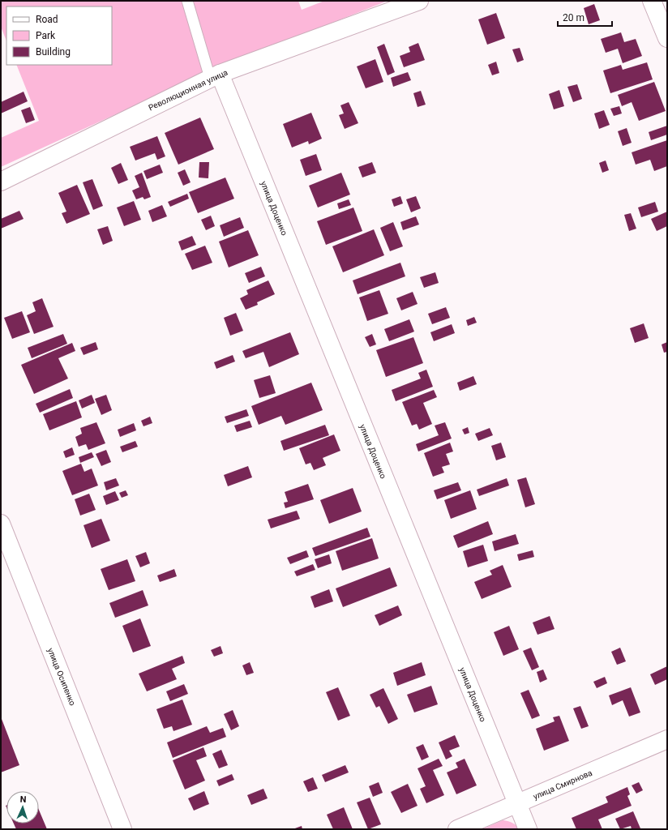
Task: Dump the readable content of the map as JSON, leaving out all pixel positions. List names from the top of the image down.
{
  "streets": {
    "street": [
      "Революционная улица",
      "улица Доценко",
      "улица Осипенко",
      "улица Смирнова"
    ]
  },
  "crossings": [
    ["Революционная улица", "улица Доценко"],
    ["улица Доценко", "улица Смирнова"]
  ],
  "legend": ["Road", "Park", "Building"],
  "scale_bar": "20 m",
  "north": "top"
}
